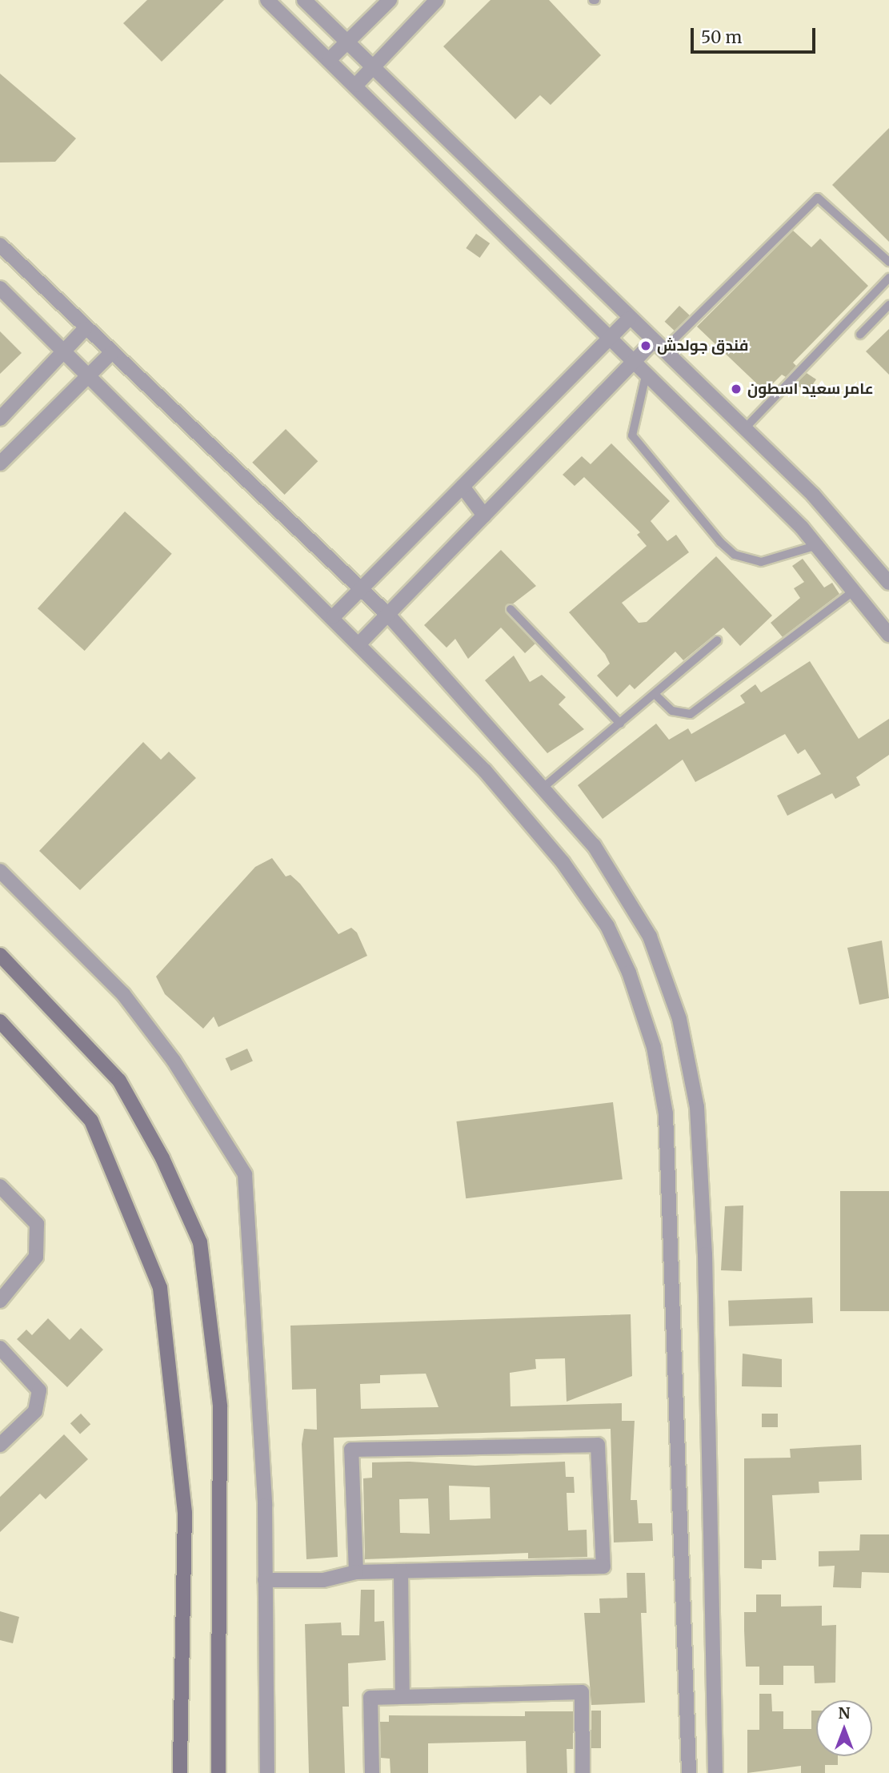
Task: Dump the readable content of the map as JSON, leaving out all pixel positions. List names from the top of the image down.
{
  "places": ["فندق جولدش", "عامر سعيد اسطون"],
  "scale_bar": "50 m",
  "north": "top"
}
